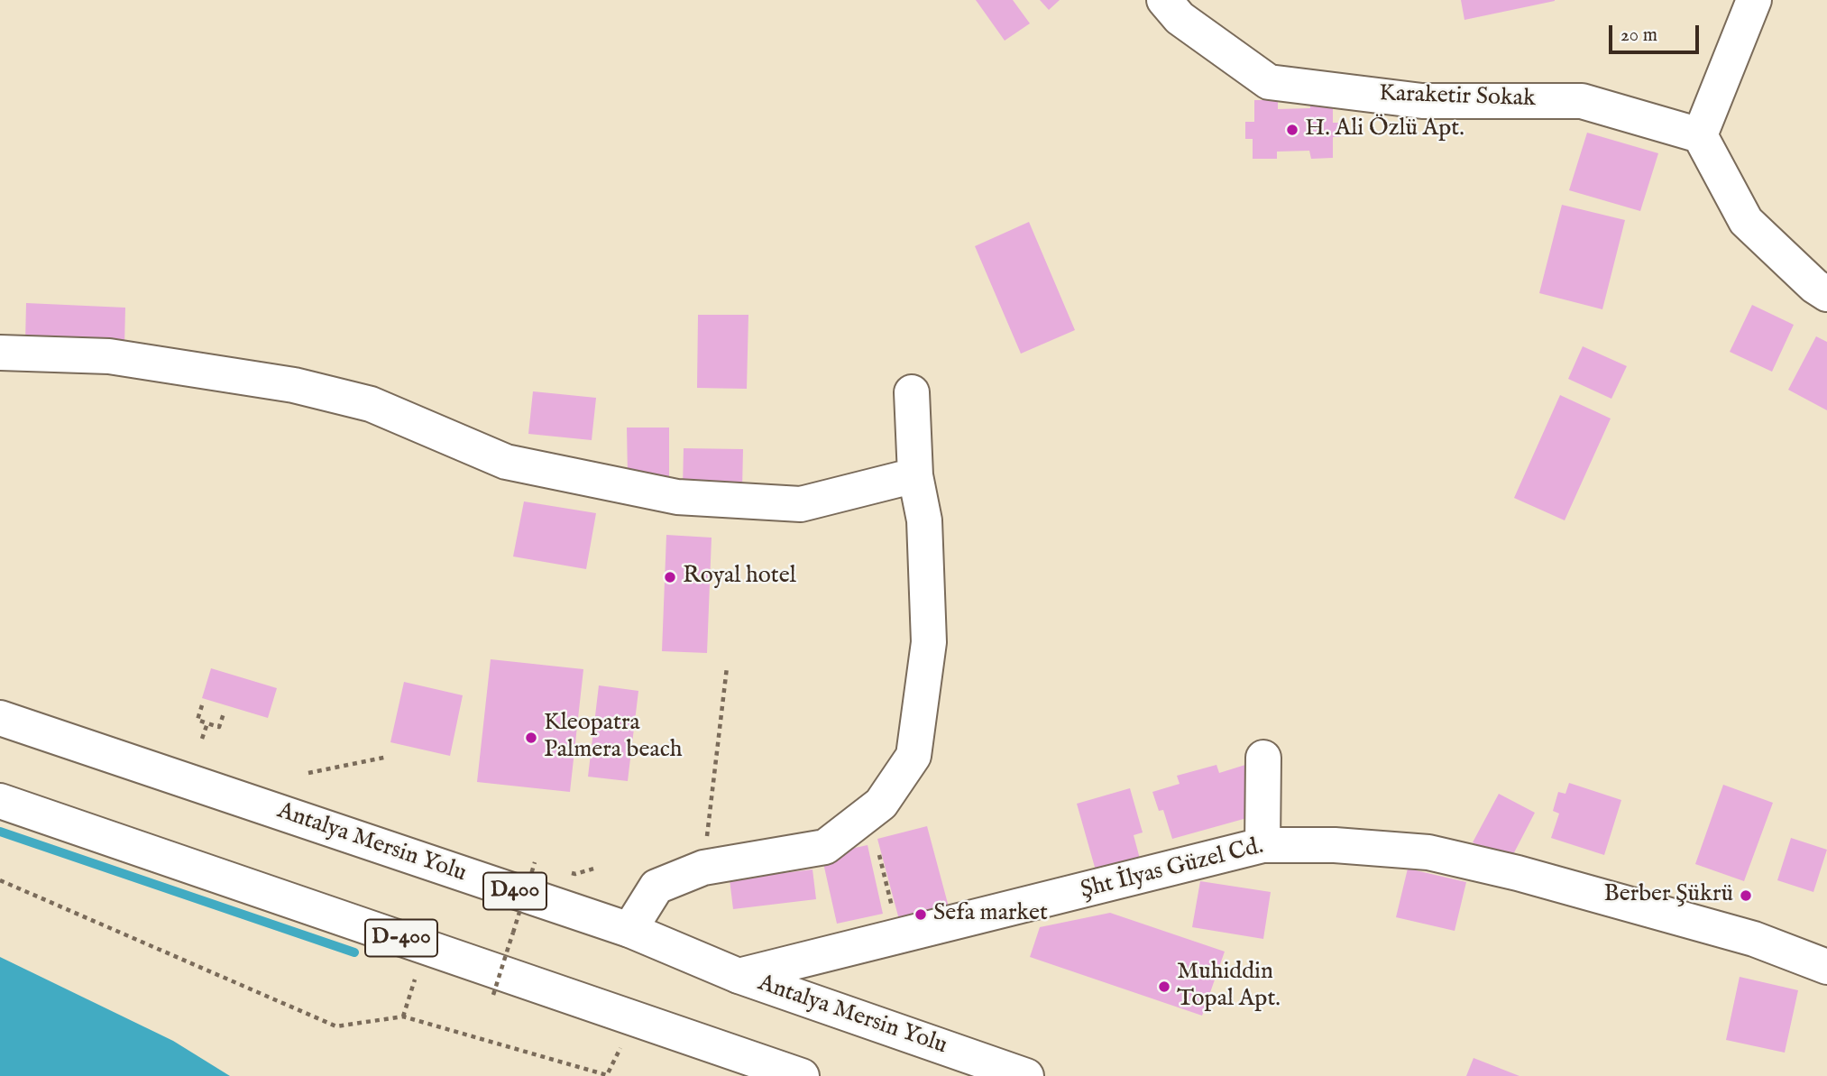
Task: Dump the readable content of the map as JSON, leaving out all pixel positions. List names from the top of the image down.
{
  "streets": {
    "main road": [
      "Karaketir Sokak",
      "Antalya Mersin Yolu",
      "Şht İlyas Güzel Cd.",
      "D400",
      "D-400"
    ]
  },
  "crossings": [
    ["Antalya Mersin Yolu", "Şht İlyas Güzel Cd."]
  ],
  "places": [
    "H. Ali Özlü Apt.",
    "Royal hotel",
    "Kleopatra Palmera beach",
    "Berber Şükrü",
    "Sefa market",
    "Muhiddin Topal Apt."
  ],
  "scale_bar": "20 m"
}
